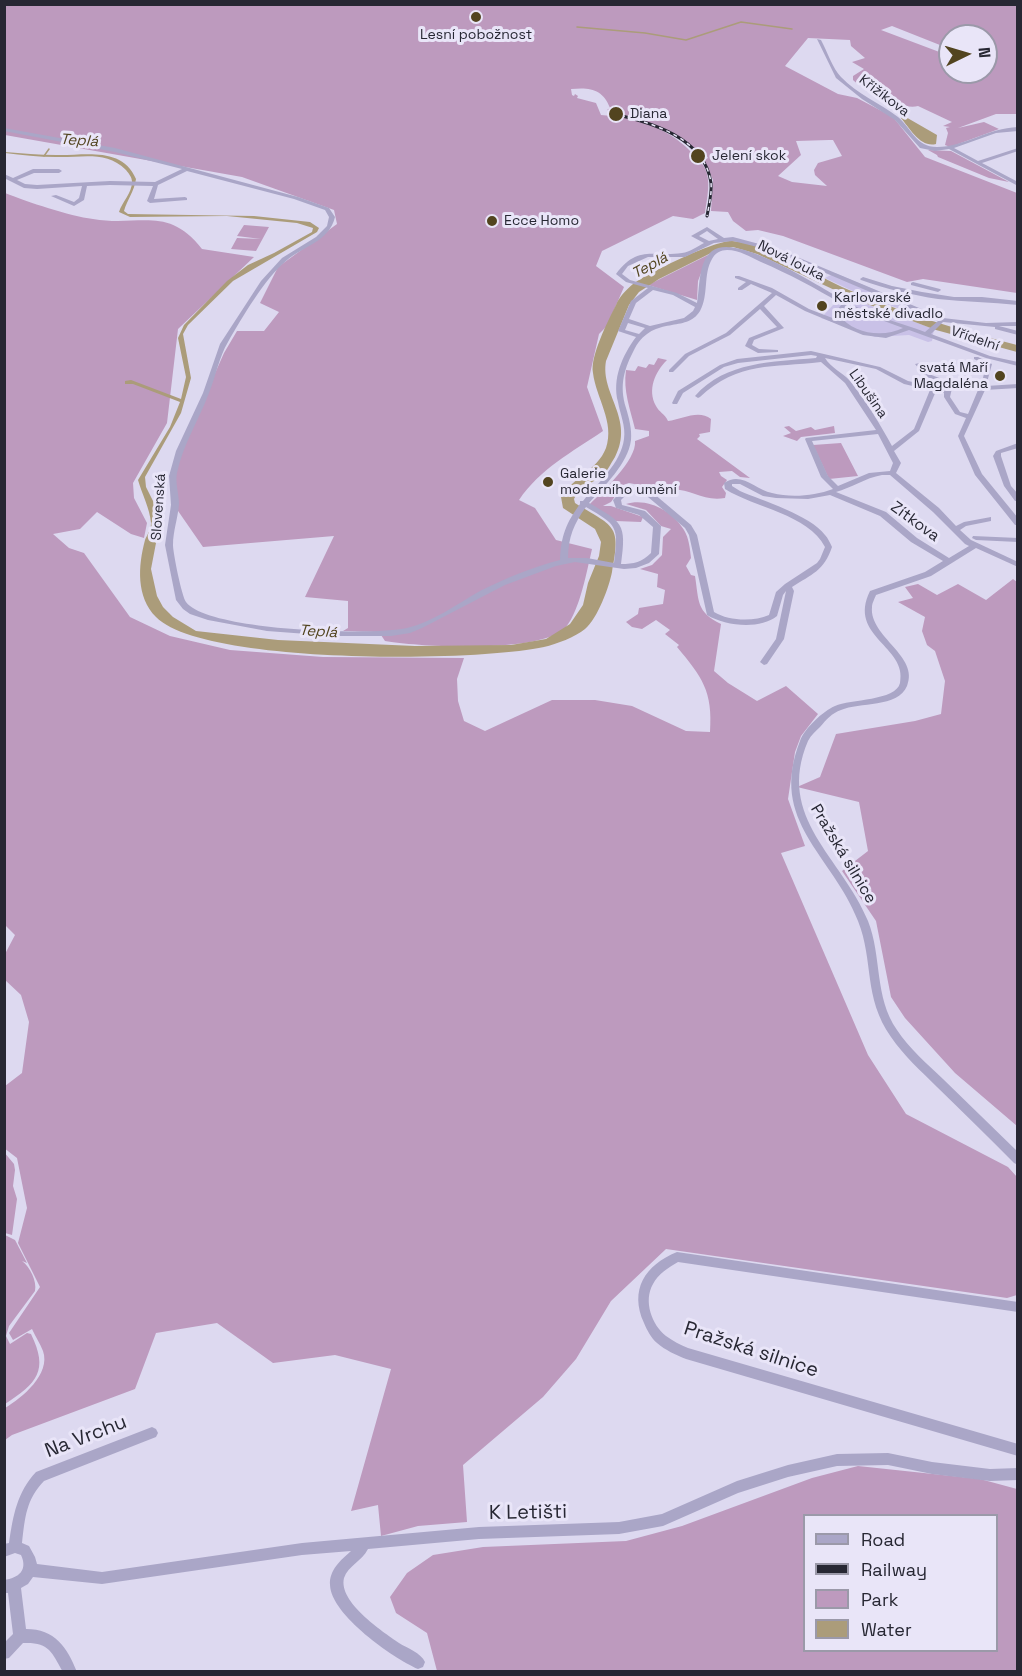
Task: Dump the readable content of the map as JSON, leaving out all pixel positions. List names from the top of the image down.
{
  "streets": {
    "street": [
      "Křižíkova",
      "Nová louka",
      "Vřídelní",
      "Libušina",
      "Slovenská",
      "Zítkova",
      "Pražská silnice",
      "Na Vrchu",
      "K Letišti"
    ]
  },
  "crossings": [
    ["Zítkova", "Pražská silnice"]
  ],
  "water": ["Teplá"],
  "places": [
    "Lesní pobožnost",
    "Diana",
    "Jelení skok",
    "Ecce Homo",
    "Karlovarské městské divadlo",
    "svatá Maří Magdaléna",
    "Galerie moderního umění"
  ],
  "legend": [
    "Road",
    "Railway",
    "Park",
    "Water"
  ],
  "north": "right"
}
